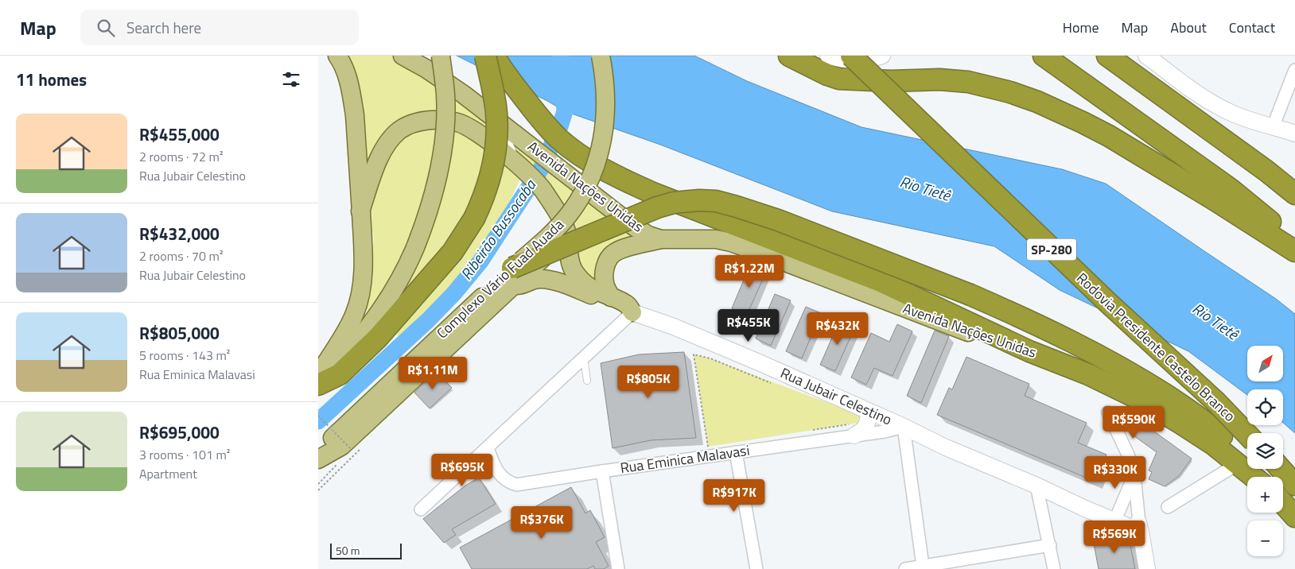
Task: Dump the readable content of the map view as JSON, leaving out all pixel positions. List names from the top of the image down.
{
  "streets": {
    "highway": ["Avenida Nações Unidas", "SP-280", "Rodovia Presidente Castelo Branco"],
    "main road": ["Complexo Vário Fuad Auada", "Rua Jubair Celestino"],
    "street": ["Rua Eminica Malavasi"]
  },
  "crossings": [
    ["Rua Jubair Celestino", "Rua Eminica Malavasi"]
  ],
  "water": ["Rio Tietê", "Ribeirão Bussocaba"],
  "scale_bar": "50 m",
  "north": "top right",
  "page": {
    "header": "Map",
    "search": "Search here",
    "nav": [
      "Home",
      "Map",
      "About",
      "Contact"
    ],
    "heading": "11 homes",
    "list": [
      {
        "name": "R$455,000",
        "note": "2 rooms · 72 m² · Rua Jubair Celestino"
      },
      {
        "name": "R$432,000",
        "note": "2 rooms · 70 m² · Rua Jubair Celestino"
      },
      {
        "name": "R$805,000",
        "note": "5 rooms · 143 m² · Rua Eminica Malavasi"
      },
      {
        "name": "R$695,000",
        "note": "3 rooms · 101 m² · Apartment"
      }
    ],
    "price": [
      "R$1.22M",
      "R$455K",
      "R$432K",
      "R$1.11M",
      "R$805K",
      "R$590K",
      "R$695K",
      "R$330K",
      "R$917K",
      "R$376K",
      "R$569K"
    ],
    "map_buttons": ["+", "−"],
    "scale": "50 m"
  }
}
